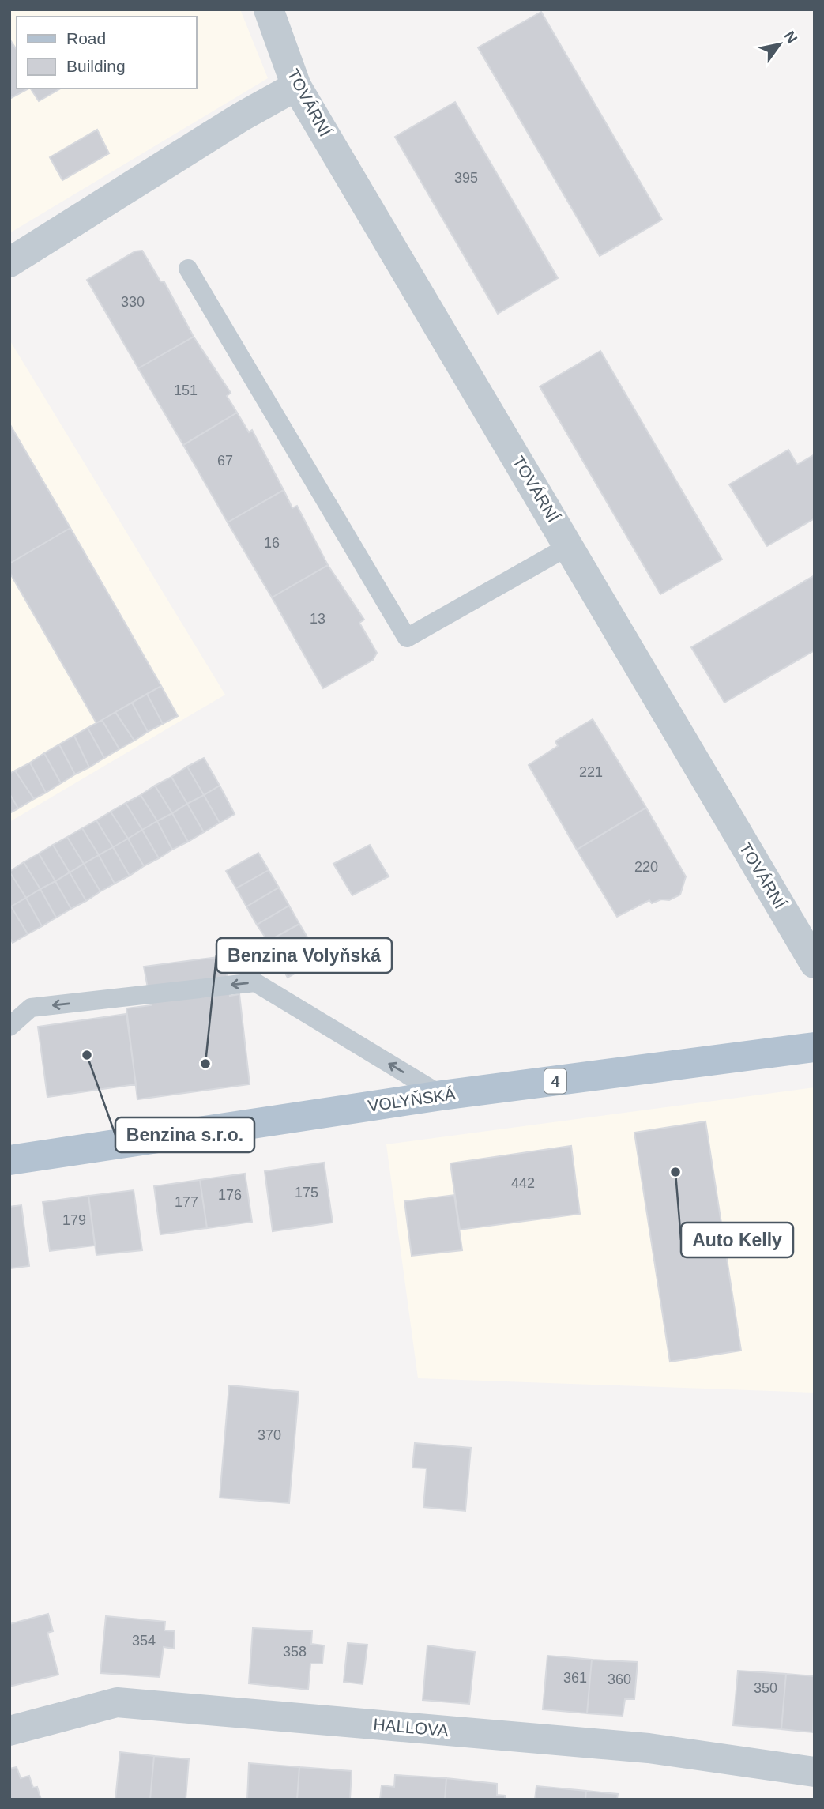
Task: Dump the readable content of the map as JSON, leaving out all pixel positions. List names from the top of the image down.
{
  "streets": {
    "main road": ["4", "VOLYŇSKÁ"],
    "street": ["TOVÁRNÍ", "HALLOVA"]
  },
  "places": ["Benzina s.r.o.", "Benzina Volyňská", "Auto Kelly"],
  "house_numbers": [
    "395",
    "330",
    "151",
    "67",
    "16",
    "13",
    "221",
    "220",
    "442",
    "175",
    "176",
    "177",
    "179",
    "370",
    "354",
    "358",
    "361",
    "360",
    "350"
  ],
  "legend": ["Road", "Building"],
  "north": "top right"
}
